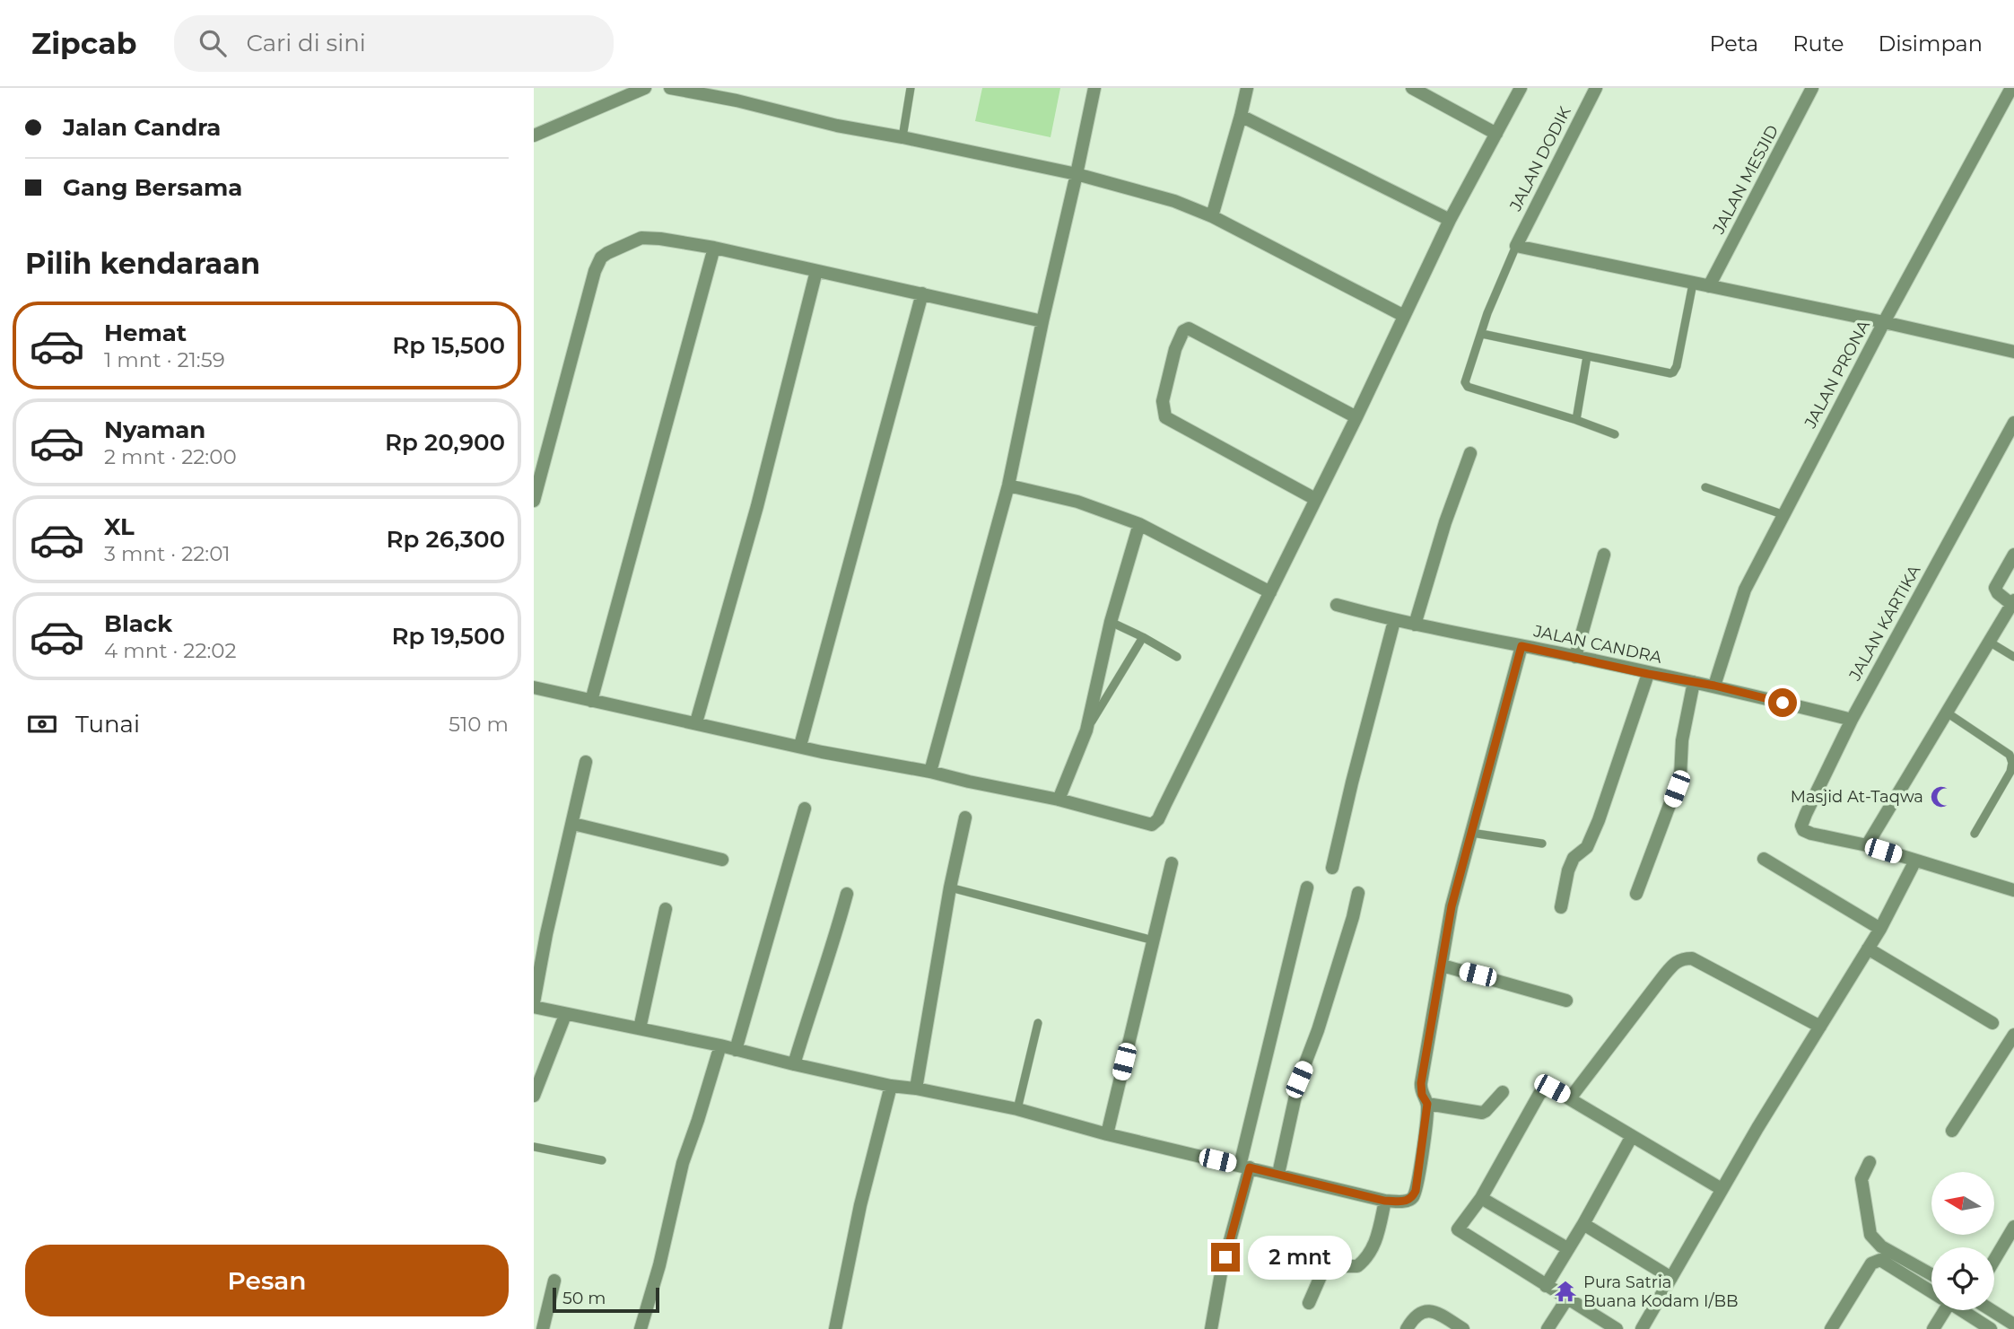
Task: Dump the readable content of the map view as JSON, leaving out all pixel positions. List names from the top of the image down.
{
  "streets": {
    "street": [
      "JALAN DODIK",
      "JALAN MESJID",
      "JALAN PRONA",
      "JALAN KARTIKA",
      "JALAN CANDRA"
    ]
  },
  "crossings": [
    ["JALAN PRONA", "JALAN CANDRA"],
    ["JALAN KARTIKA", "JALAN CANDRA"]
  ],
  "places": {
    "mosque": ["Masjid At-Taqwa"],
    "temple": ["Pura Satria Buana Kodam I/BB"]
  },
  "scale_bar": "50 m",
  "north": "left",
  "page": {
    "header": "Zipcab",
    "search": "Cari di sini",
    "nav": ["Peta", "Rute", "Disimpan"],
    "banner": ["Jalan Candra", "Gang Bersama"],
    "heading": "Pilih kendaraan",
    "list": [
      {
        "name": "Hemat",
        "note": "1 mnt · 21:59",
        "value": "Rp 15,500"
      },
      {
        "name": "Nyaman",
        "note": "2 mnt · 22:00",
        "value": "Rp 20,900"
      },
      {
        "name": "XL",
        "note": "3 mnt · 22:01",
        "value": "Rp 26,300"
      },
      {
        "name": "Black",
        "note": "4 mnt · 22:02",
        "value": "Rp 19,500"
      }
    ],
    "pay": ["Tunai", "510 m"],
    "buttons": "Pesan",
    "bubble": "2 mnt",
    "scale": "50 m"
  }
}
